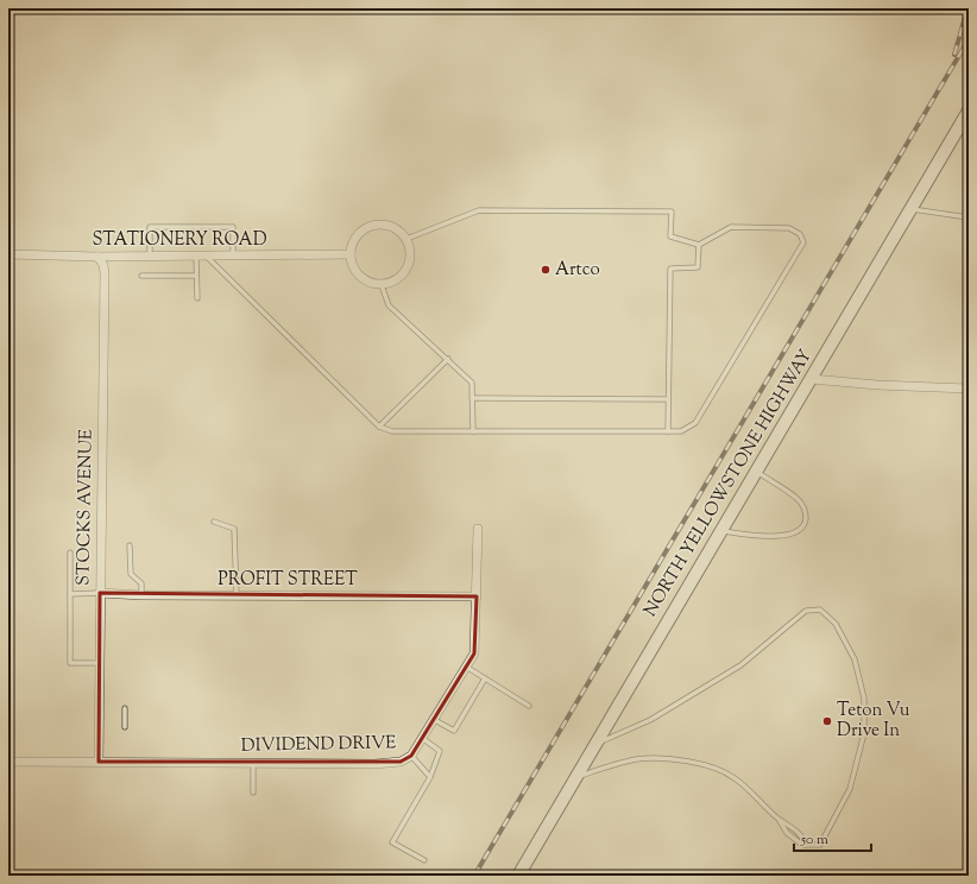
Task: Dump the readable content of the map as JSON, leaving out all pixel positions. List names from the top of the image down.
{
  "streets": {
    "main road": ["NORTH YELLOWSTONE HIGHWAY"],
    "street": [
      "STATIONERY ROAD",
      "STOCKS AVENUE",
      "PROFIT STREET",
      "DIVIDEND DRIVE"
    ]
  },
  "crossings": [
    ["STATIONERY ROAD", "STOCKS AVENUE"],
    ["STOCKS AVENUE", "PROFIT STREET"],
    ["STOCKS AVENUE", "DIVIDEND DRIVE"],
    ["PROFIT STREET", "DIVIDEND DRIVE"]
  ],
  "places": ["Artco", "Teton Vu Drive In"],
  "scale_bar": "50 m"
}
